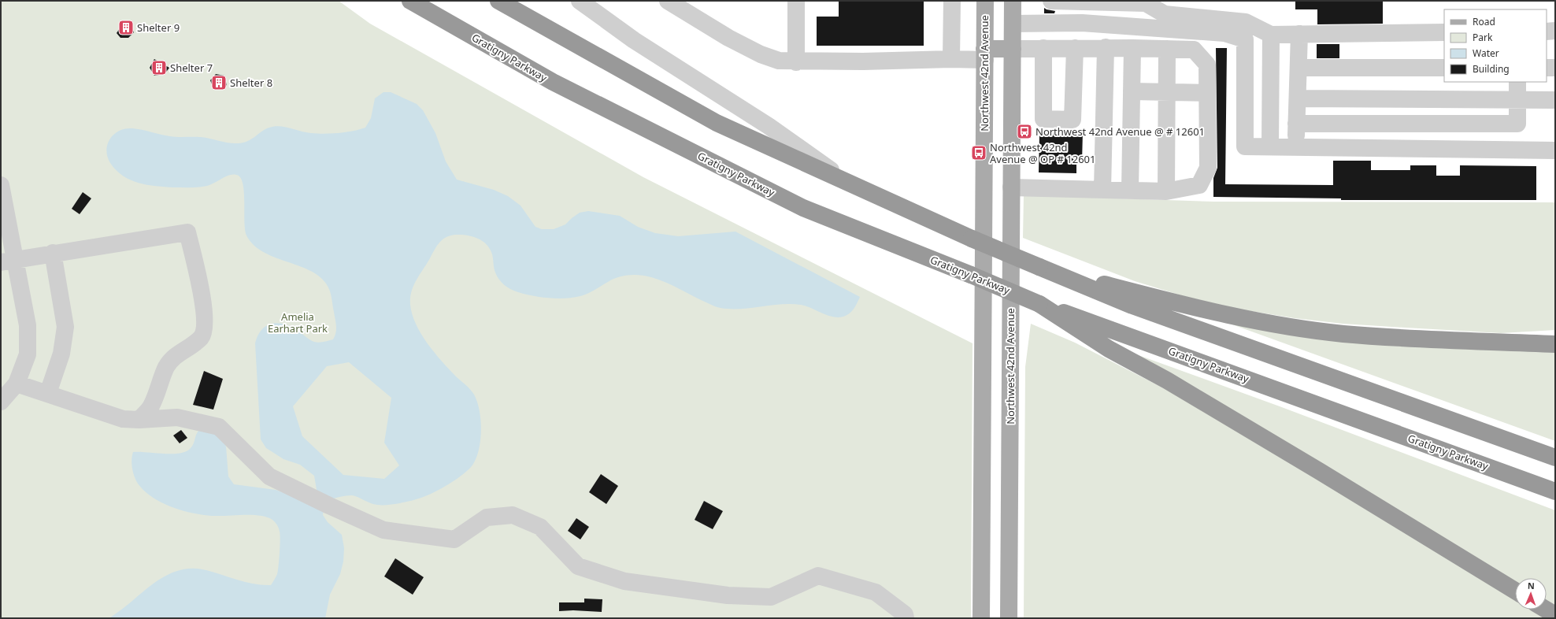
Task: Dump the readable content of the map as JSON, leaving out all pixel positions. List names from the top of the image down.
{
  "streets": {
    "highway": ["Gratigny Parkway"],
    "main road": ["Northwest 42nd Avenue"]
  },
  "parks": ["Amelia Earhart Park"],
  "places": {
    "building": ["Shelter 9", "Shelter 7", "Shelter 8"],
    "bus stop": ["Northwest 42nd Avenue @ # 12601", "Northwest 42nd Avenue @ OP # 12601"]
  },
  "legend": [
    "Road",
    "Park",
    "Water",
    "Building"
  ],
  "north": "top"
}
